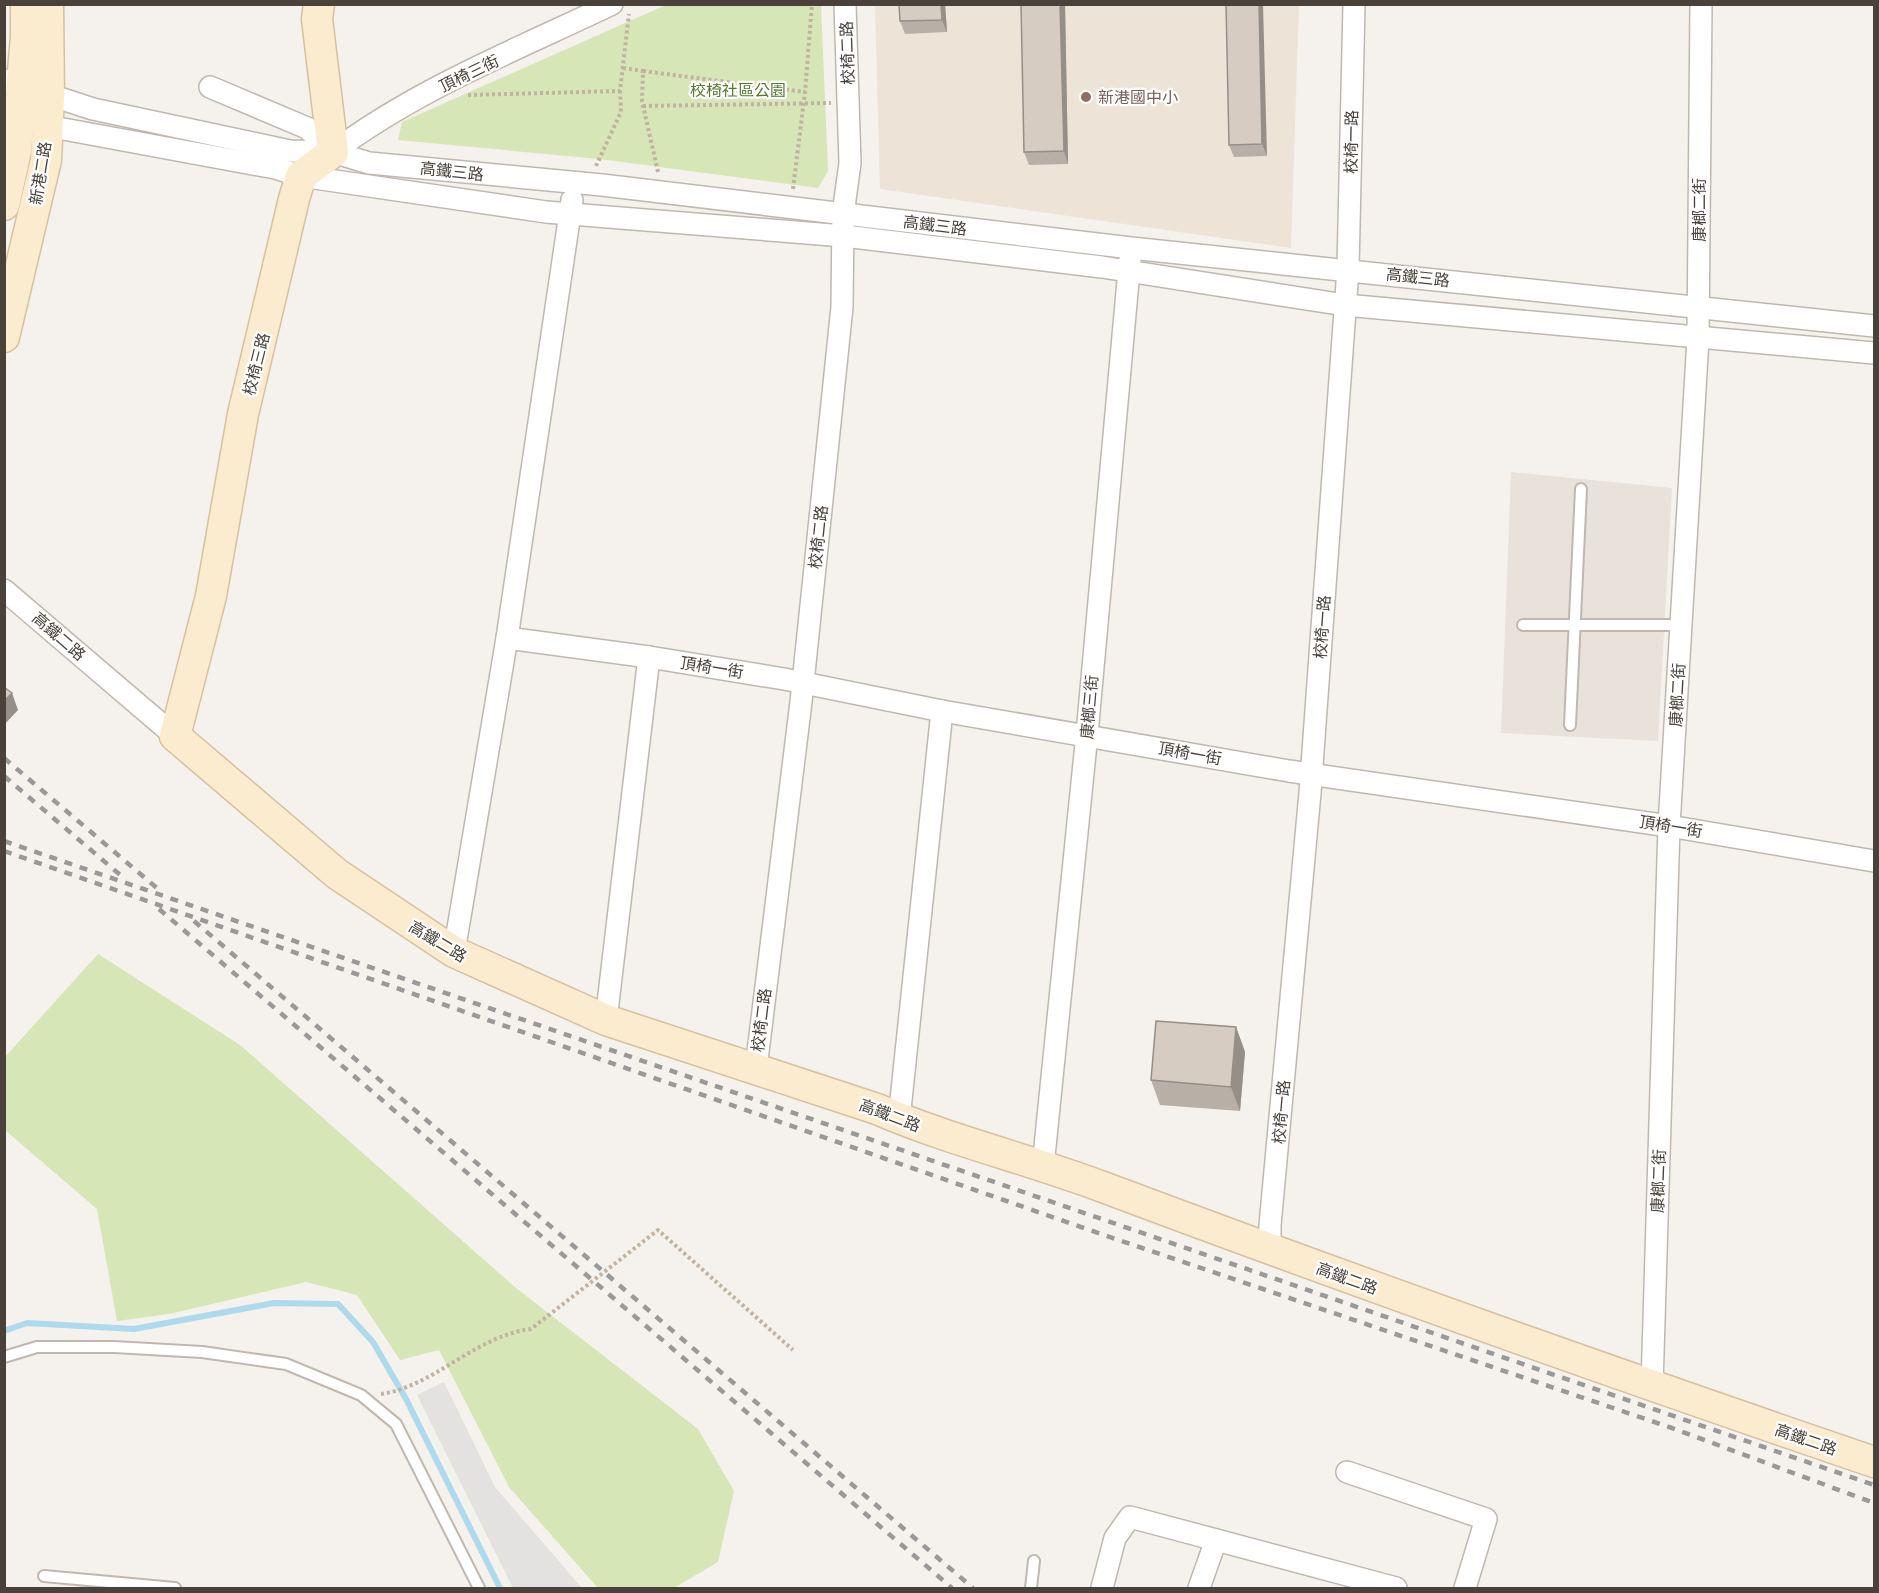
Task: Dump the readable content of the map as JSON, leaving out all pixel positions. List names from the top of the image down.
{
  "streets": {
    "street": [
      "校椅二路",
      "頂椅三街",
      "校椅一路",
      "高鐵三路",
      "新港二路",
      "康榔二街",
      "校椅三路",
      "高鐵二路",
      "頂椅一街",
      "康榔三街"
    ]
  },
  "crossings": [
    ["校椅二路", "高鐵三路"],
    ["校椅二路", "高鐵二路"],
    ["校椅二路", "頂椅一街"],
    ["頂椅三街", "高鐵三路"],
    ["校椅一路", "高鐵三路"],
    ["校椅一路", "高鐵二路"],
    ["校椅一路", "頂椅一街"],
    ["高鐵三路", "新港二路"],
    ["高鐵三路", "康榔二街"],
    ["高鐵三路", "校椅三路"],
    ["高鐵三路", "康榔三街"],
    ["康榔二街", "高鐵二路"],
    ["康榔二街", "頂椅一街"],
    ["校椅三路", "高鐵二路"],
    ["高鐵二路", "康榔三街"],
    ["頂椅一街", "康榔三街"]
  ],
  "parks": ["校椅社區公園"],
  "places": ["新港國中小"]
}
